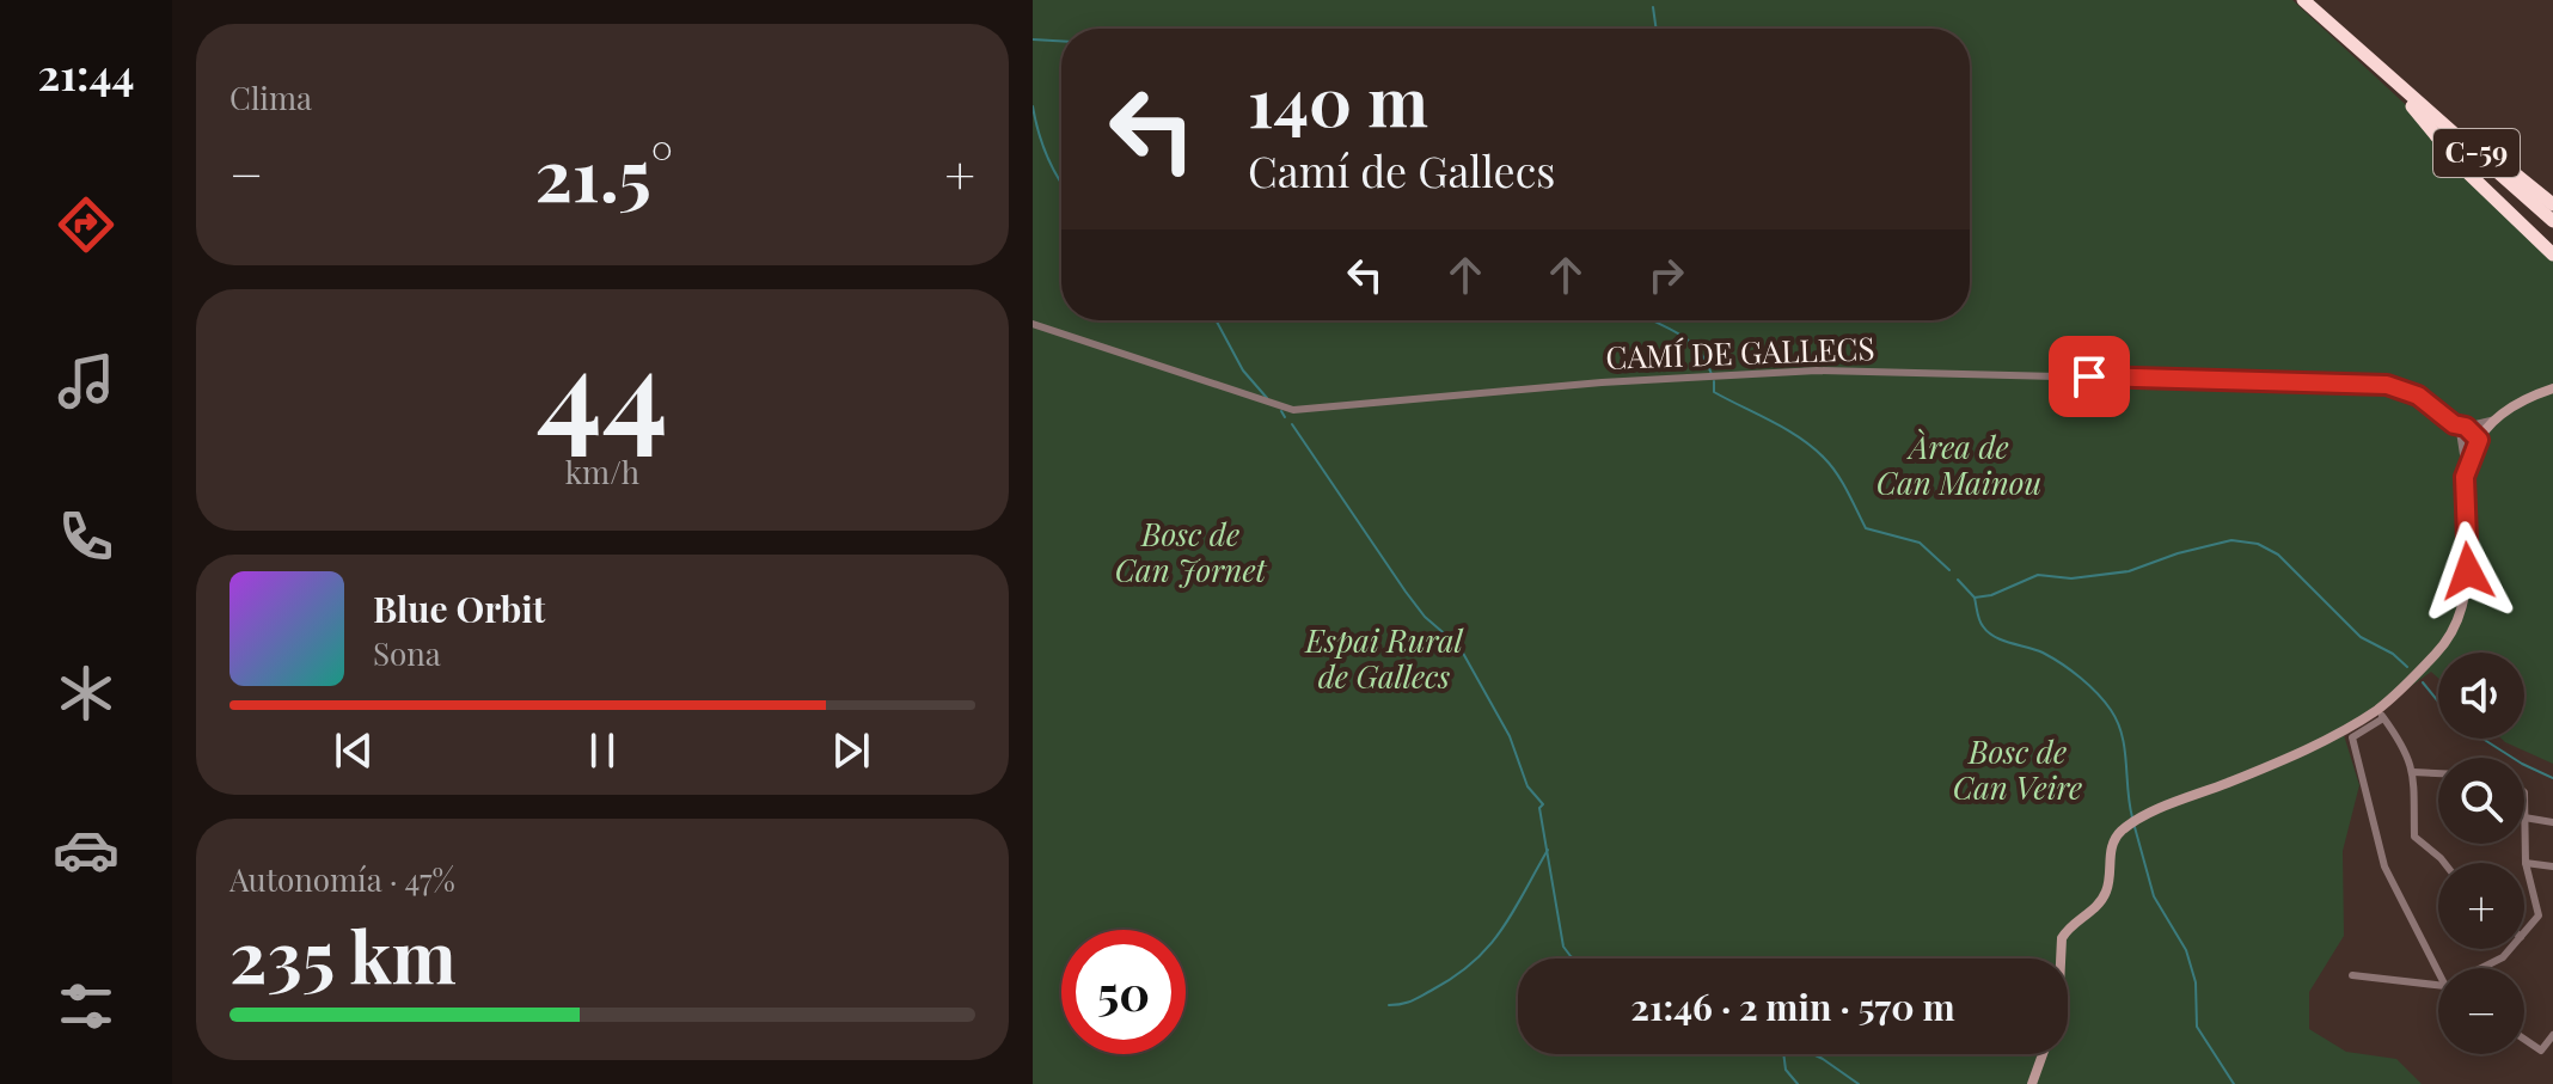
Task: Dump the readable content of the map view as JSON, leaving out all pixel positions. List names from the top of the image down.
{
  "streets": {
    "highway": ["C-59"],
    "street": ["CAMÍ DE GALLECS"]
  },
  "parks": [
    "Àrea de Can Mainou",
    "Bosc de Can Jornet",
    "Espai Rural de Gallecs",
    "Bosc de Can Veire"
  ],
  "page": {
    "tabs": "21:44",
    "tile": [
      "Clima",
      ["44", "km/h"],
      ["Autonomía · 47%", "235 km"]
    ],
    "turn": ["140 m", "Camí de Gallecs"],
    "heat": ["−", "21.5°", "+"],
    "song": ["Blue Orbit", "Sona"],
    "map_buttons": ["+", "−"],
    "limit": "50",
    "trip": "21:46 · 2 min · 570 m"
  }
}
